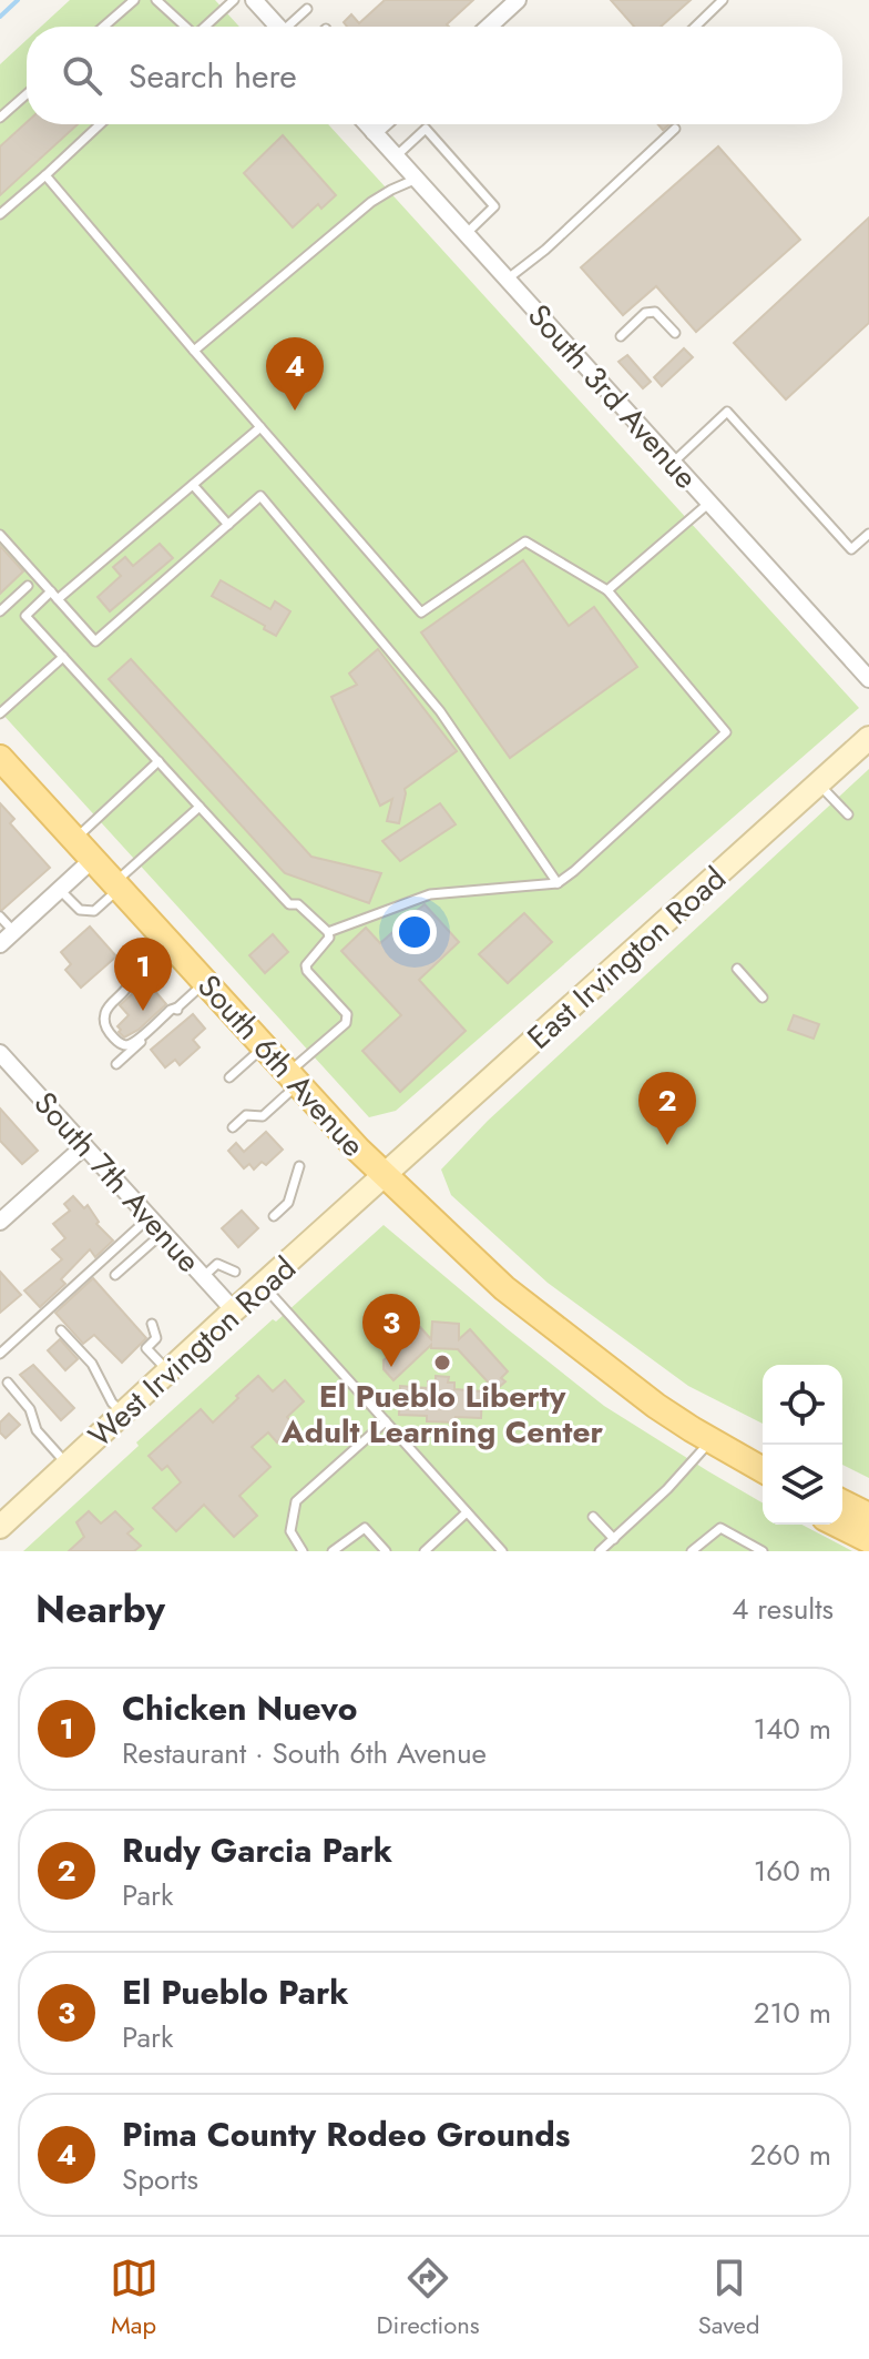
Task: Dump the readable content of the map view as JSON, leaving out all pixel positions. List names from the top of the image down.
{
  "streets": {
    "main road": ["East Irvington Road", "South 6th Avenue", "West Irvington Road"],
    "street": ["South 3rd Avenue", "South 7th Avenue"]
  },
  "crossings": [
    ["East Irvington Road", "South 6th Avenue"],
    ["East Irvington Road", "West Irvington Road"],
    ["South 6th Avenue", "West Irvington Road"],
    ["South 7th Avenue", "West Irvington Road"]
  ],
  "places": ["El Pueblo Liberty Adult Learning Center"],
  "page": {
    "search": "Search here",
    "pins": [
      "4",
      "1",
      "2",
      "3"
    ],
    "heading": ["Nearby", "4 results"],
    "list": [
      {
        "mark": "1",
        "name": "Chicken Nuevo",
        "note": "Restaurant · South 6th Avenue",
        "value": "140 m"
      },
      {
        "mark": "2",
        "name": "Rudy Garcia Park",
        "note": "Park",
        "value": "160 m"
      },
      {
        "mark": "3",
        "name": "El Pueblo Park",
        "note": "Park",
        "value": "210 m"
      },
      {
        "mark": "4",
        "name": "Pima County Rodeo Grounds",
        "note": "Sports",
        "value": "260 m"
      }
    ],
    "nav": ["Map", "Directions", "Saved"]
  }
}
